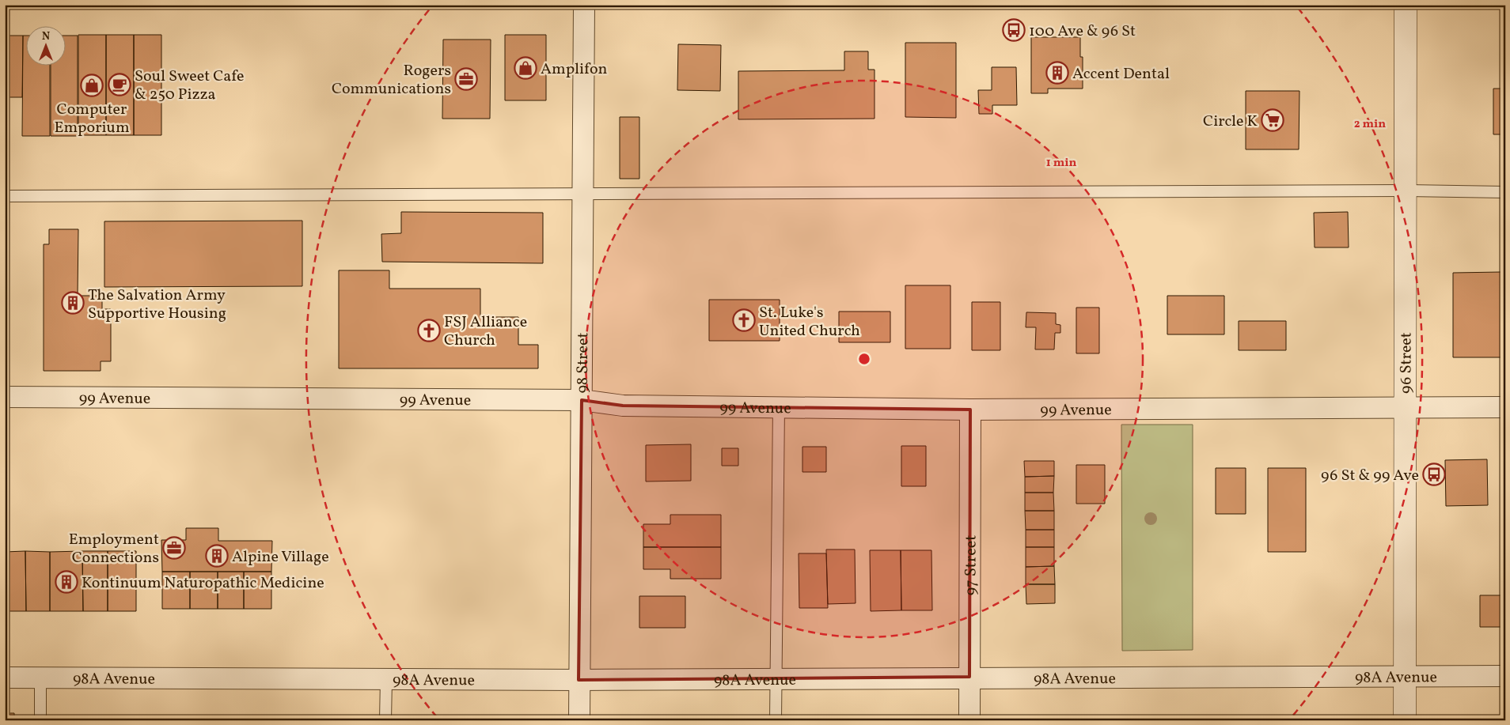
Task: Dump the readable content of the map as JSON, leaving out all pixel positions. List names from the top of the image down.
{
  "streets": {
    "street": [
      "96 Street",
      "98 Street",
      "99 Avenue",
      "97 Street",
      "98A Avenue"
    ]
  },
  "crossings": [
    ["96 Street", "99 Avenue"],
    ["96 Street", "98A Avenue"],
    ["98 Street", "99 Avenue"],
    ["98 Street", "98A Avenue"],
    ["99 Avenue", "97 Street"],
    ["97 Street", "98A Avenue"]
  ],
  "places": {
    "bus stop": ["100 Ave & 96 St", "96 St & 99 Ave"],
    "shop": ["Amplifon", "Computer Emporium"],
    "building": [
      "Accent Dental",
      "The Salvation Army Supportive Housing",
      "Alpine Village",
      "Kontinuum Naturopathic Medicine"
    ],
    "office": ["Rogers Communications", "Employment Connections"],
    "cafe": ["Soul Sweet Cafe & 250 Pizza"],
    "supermarket": ["Circle K"],
    "church": ["St. Luke's United Church", "FSJ Alliance Church"]
  },
  "north": "top",
  "rings": ["2 min", "1 min"]
}
